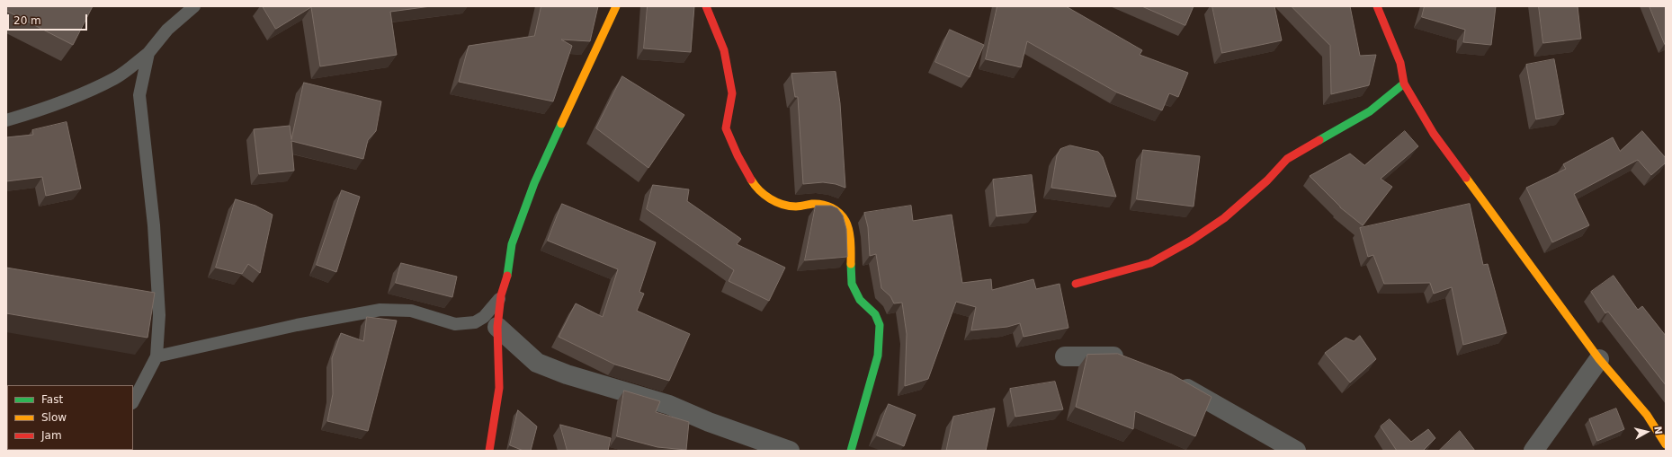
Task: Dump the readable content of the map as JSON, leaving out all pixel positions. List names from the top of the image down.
{
  "legend": ["Fast", "Slow", "Jam"],
  "scale_bar": "20 m",
  "north": "right"
}
